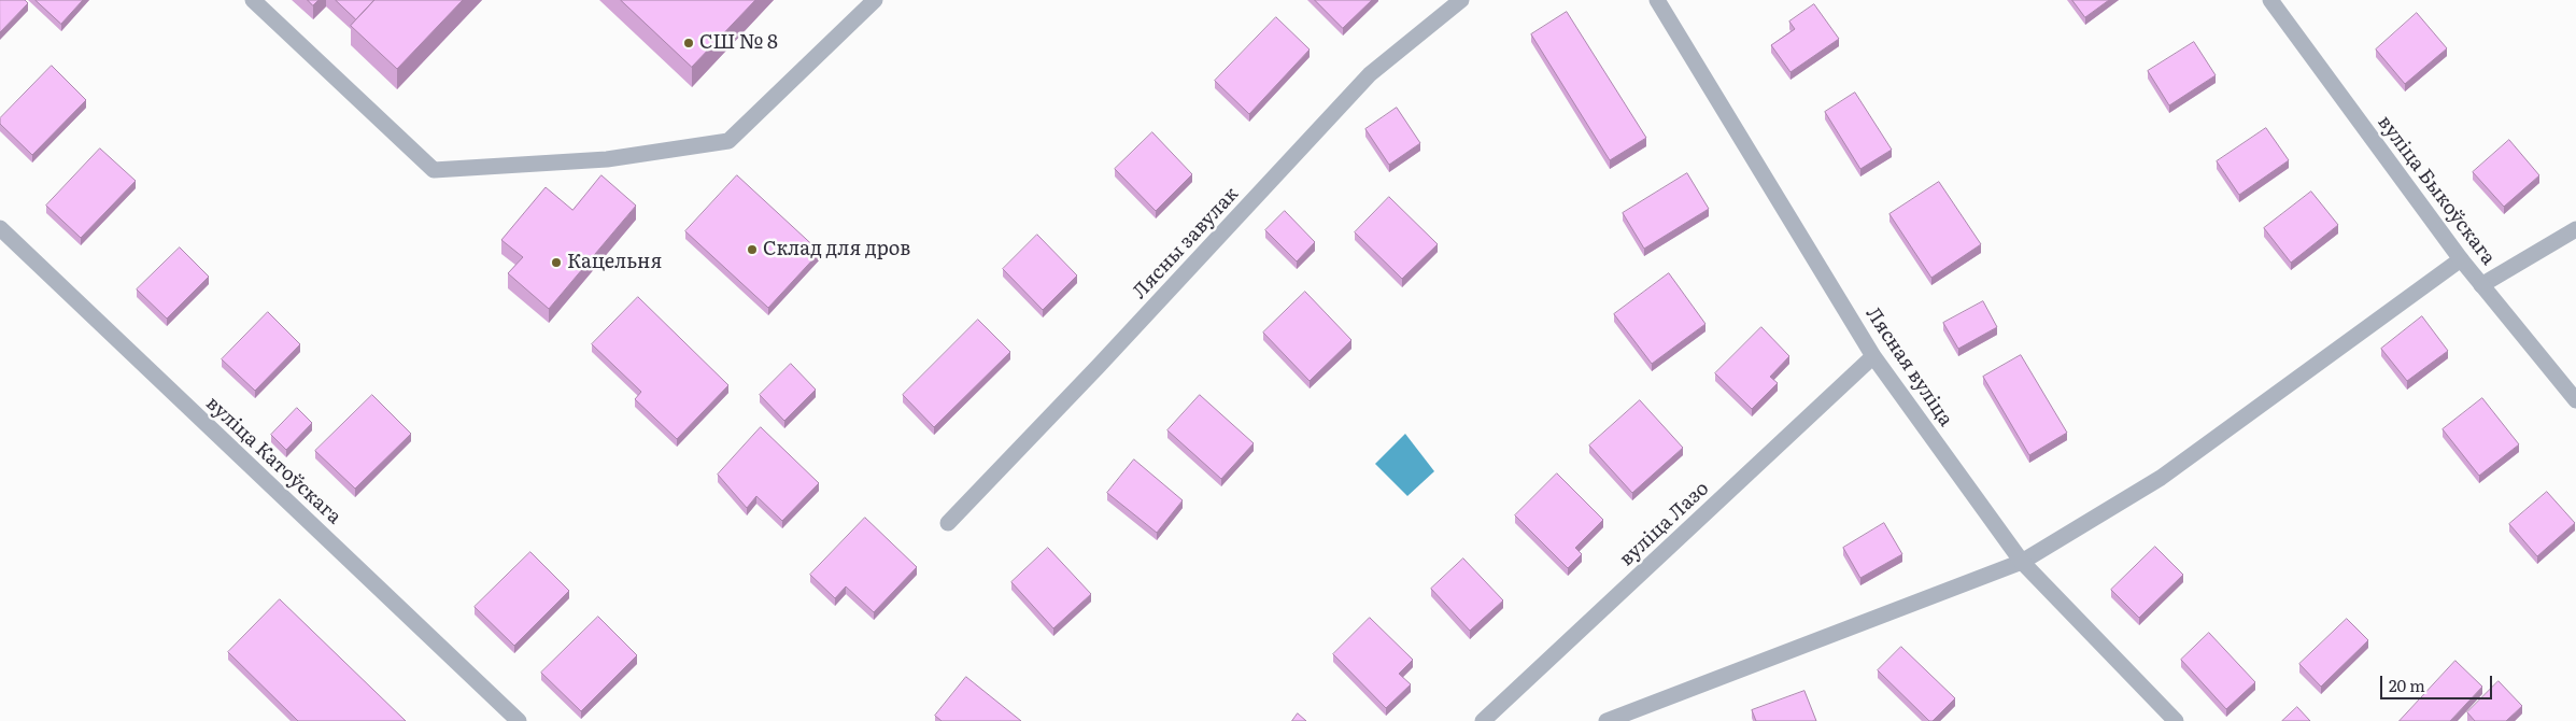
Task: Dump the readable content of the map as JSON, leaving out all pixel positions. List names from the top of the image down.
{
  "streets": {
    "street": [
      "вуліца Быкоўскага",
      "Лясны завулак",
      "Лясная вуліца",
      "вуліца Катоўскага",
      "вуліца Лазо"
    ]
  },
  "crossings": [
    ["Лясная вуліца", "вуліца Лазо"]
  ],
  "places": ["СШ № 8", "Склад для дров", "Кацельня"],
  "scale_bar": "20 m"
}
